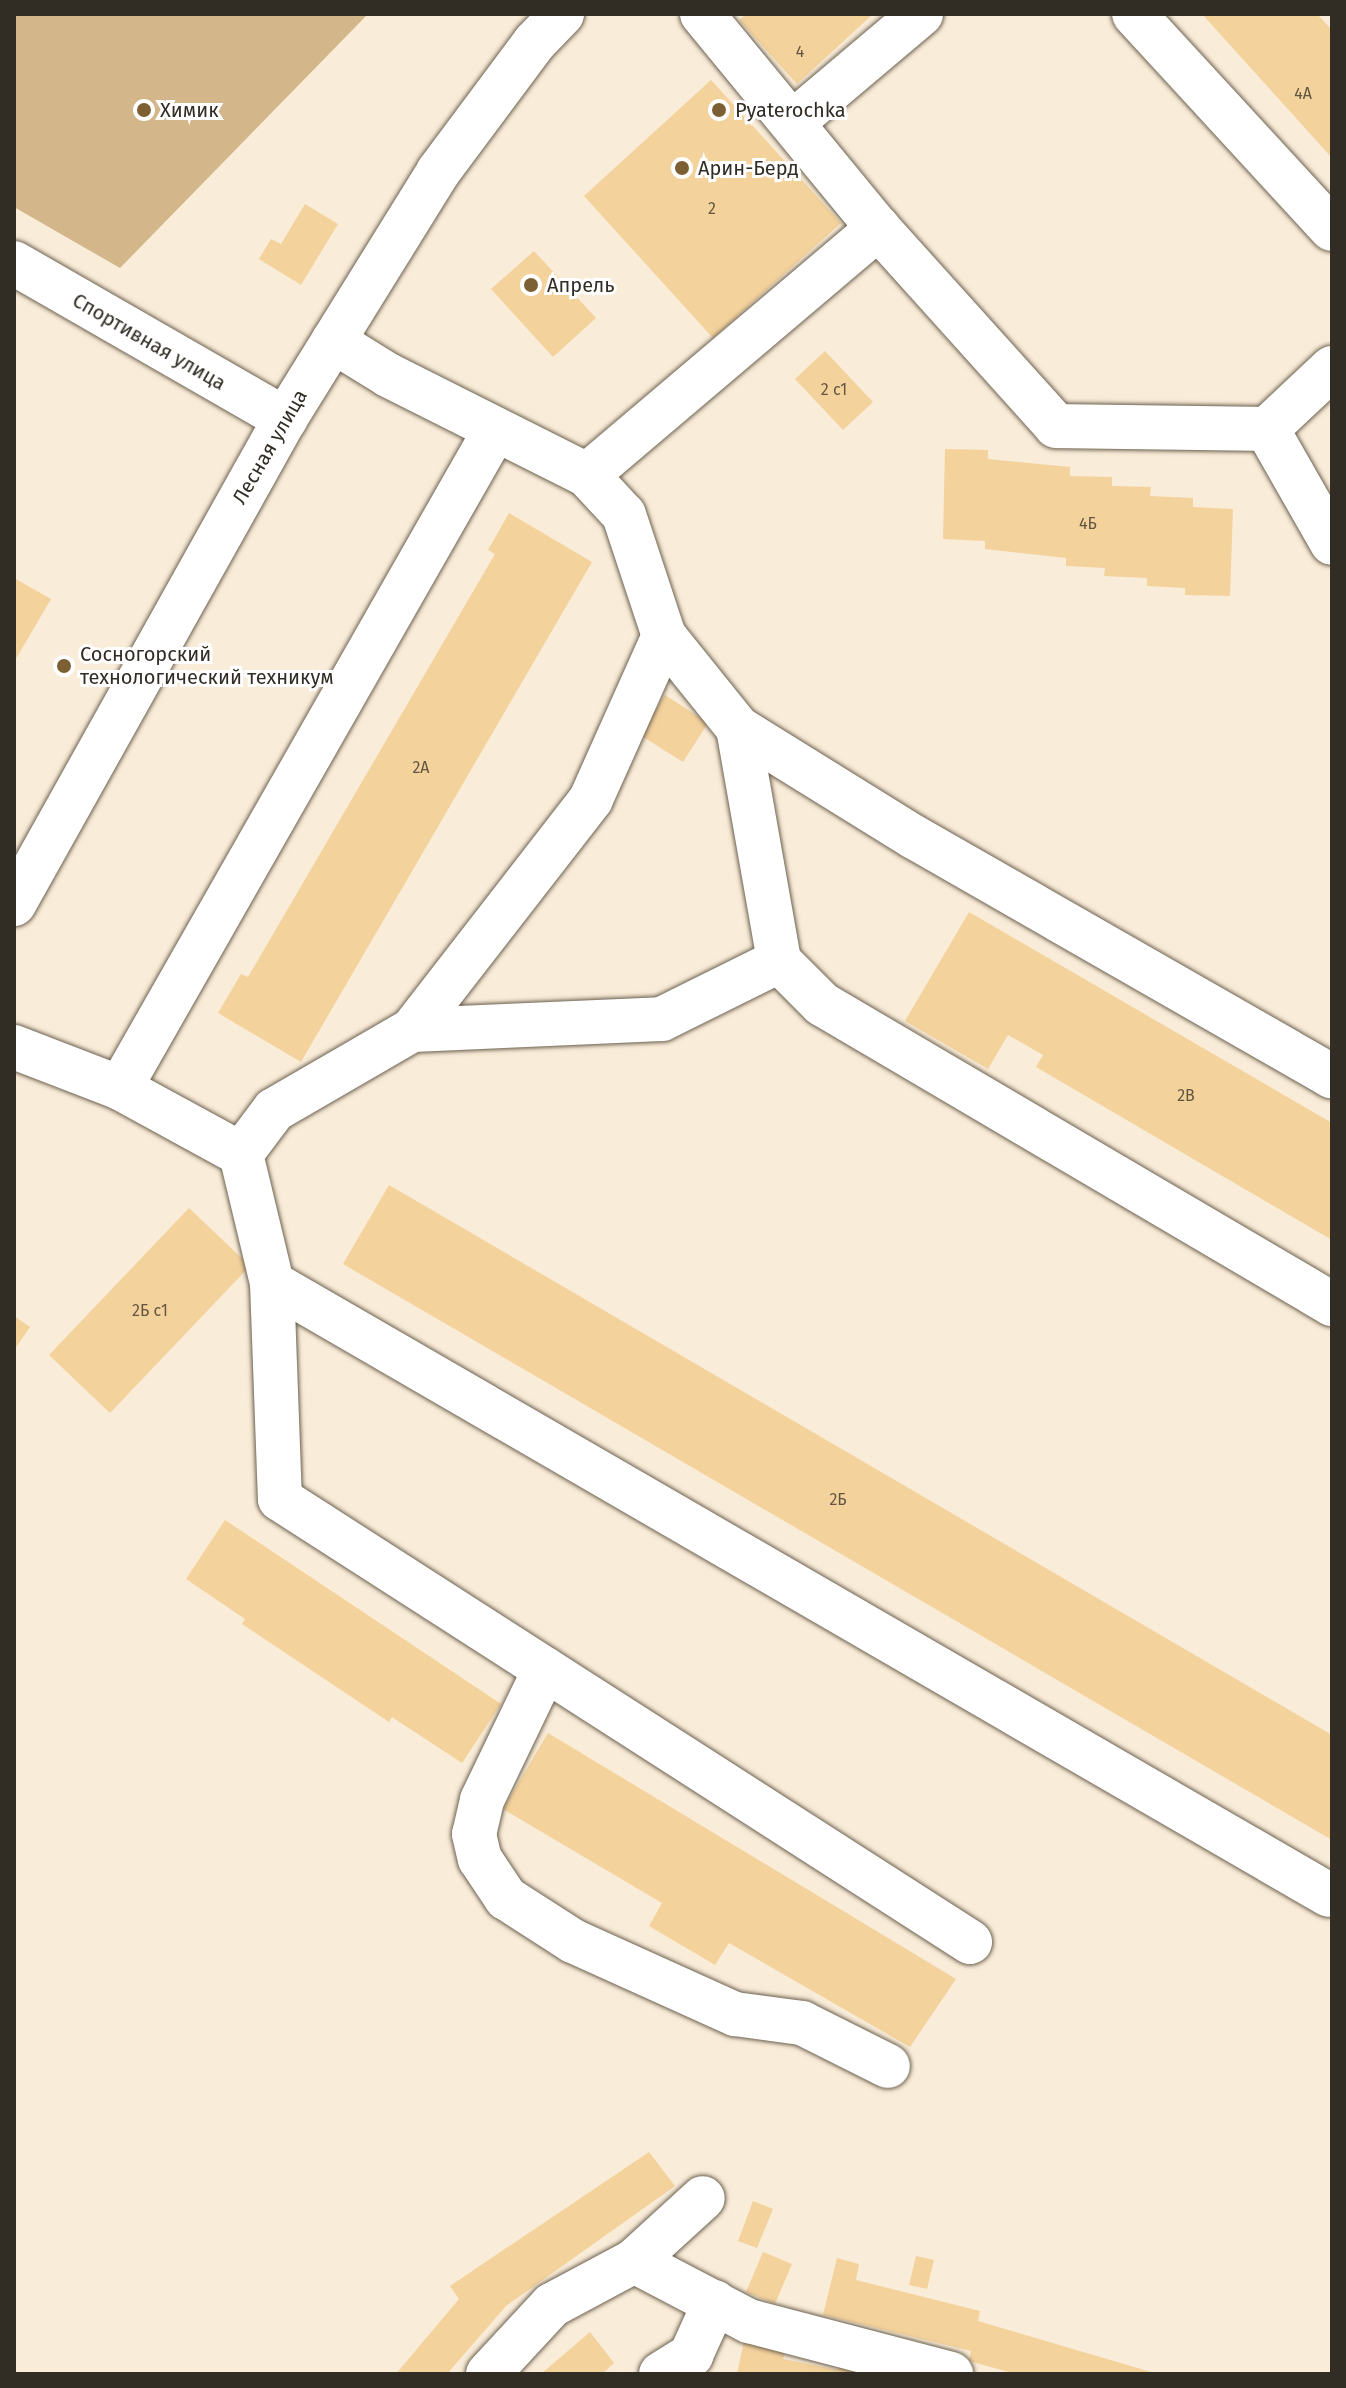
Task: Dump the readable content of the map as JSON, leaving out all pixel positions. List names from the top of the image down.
{
  "streets": {
    "main road": ["Спортивная улица", "Лесная улица"]
  },
  "crossings": [
    ["Спортивная улица", "Лесная улица"]
  ],
  "places": [
    "Химик",
    "Pyaterochka",
    "Арин-Берд",
    "Апрель",
    "Сосногорский технологический техникум"
  ],
  "house_numbers": [
    "4",
    "4А",
    "2",
    "2 с1",
    "4Б",
    "2А",
    "2В",
    "2Б с1",
    "2Б"
  ]
}
